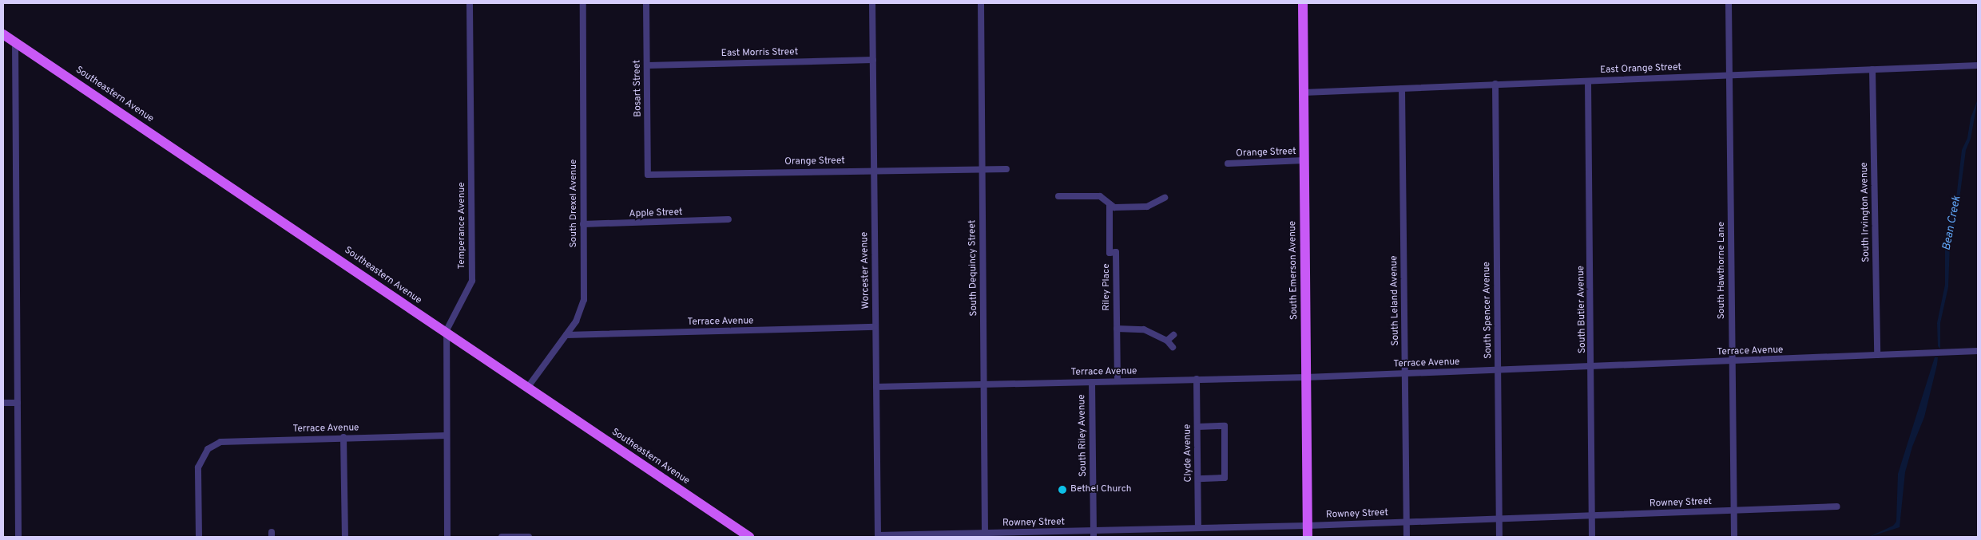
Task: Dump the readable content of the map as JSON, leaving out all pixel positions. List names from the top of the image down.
{
  "streets": {
    "main road": ["Southeastern Avenue", "South Emerson Avenue"],
    "street": [
      "East Morris Street",
      "East Orange Street",
      "Bosart Street",
      "Orange Street",
      "South Drexel Avenue",
      "South Irvington Avenue",
      "Apple Street",
      "Temperance Avenue",
      "South Dequincy Street",
      "Worcester Avenue",
      "South Hawthorne Lane",
      "Riley Place",
      "South Leland Avenue",
      "South Butler Avenue",
      "South Spencer Avenue",
      "Terrace Avenue",
      "South Riley Avenue",
      "Clyde Avenue",
      "Rowney Street"
    ]
  },
  "crossings": [
    ["East Morris Street", "Bosart Street"],
    ["East Morris Street", "Worcester Avenue"],
    ["East Orange Street", "South Irvington Avenue"],
    ["East Orange Street", "South Emerson Avenue"],
    ["East Orange Street", "South Hawthorne Lane"],
    ["East Orange Street", "South Leland Avenue"],
    ["East Orange Street", "South Butler Avenue"],
    ["East Orange Street", "South Spencer Avenue"],
    ["Bosart Street", "Orange Street"],
    ["Southeastern Avenue", "South Drexel Avenue"],
    ["Southeastern Avenue", "Temperance Avenue"],
    ["Orange Street", "South Dequincy Street"],
    ["Orange Street", "Worcester Avenue"],
    ["Orange Street", "South Emerson Avenue"],
    ["South Drexel Avenue", "Apple Street"],
    ["South Drexel Avenue", "Terrace Avenue"],
    ["South Irvington Avenue", "Terrace Avenue"],
    ["Temperance Avenue", "Terrace Avenue"],
    ["South Dequincy Street", "Terrace Avenue"],
    ["South Dequincy Street", "Rowney Street"],
    ["Worcester Avenue", "Terrace Avenue"],
    ["Worcester Avenue", "Rowney Street"],
    ["South Emerson Avenue", "Terrace Avenue"],
    ["South Emerson Avenue", "Rowney Street"],
    ["South Hawthorne Lane", "Terrace Avenue"],
    ["South Hawthorne Lane", "Rowney Street"],
    ["Riley Place", "Terrace Avenue"],
    ["South Leland Avenue", "Terrace Avenue"],
    ["South Leland Avenue", "Rowney Street"],
    ["South Butler Avenue", "Terrace Avenue"],
    ["South Butler Avenue", "Rowney Street"],
    ["South Spencer Avenue", "Terrace Avenue"],
    ["South Spencer Avenue", "Rowney Street"],
    ["Terrace Avenue", "South Riley Avenue"],
    ["Terrace Avenue", "Clyde Avenue"],
    ["South Riley Avenue", "Rowney Street"],
    ["Clyde Avenue", "Rowney Street"]
  ],
  "water": ["Bean Creek"],
  "places": ["Bethel Church"]
}
